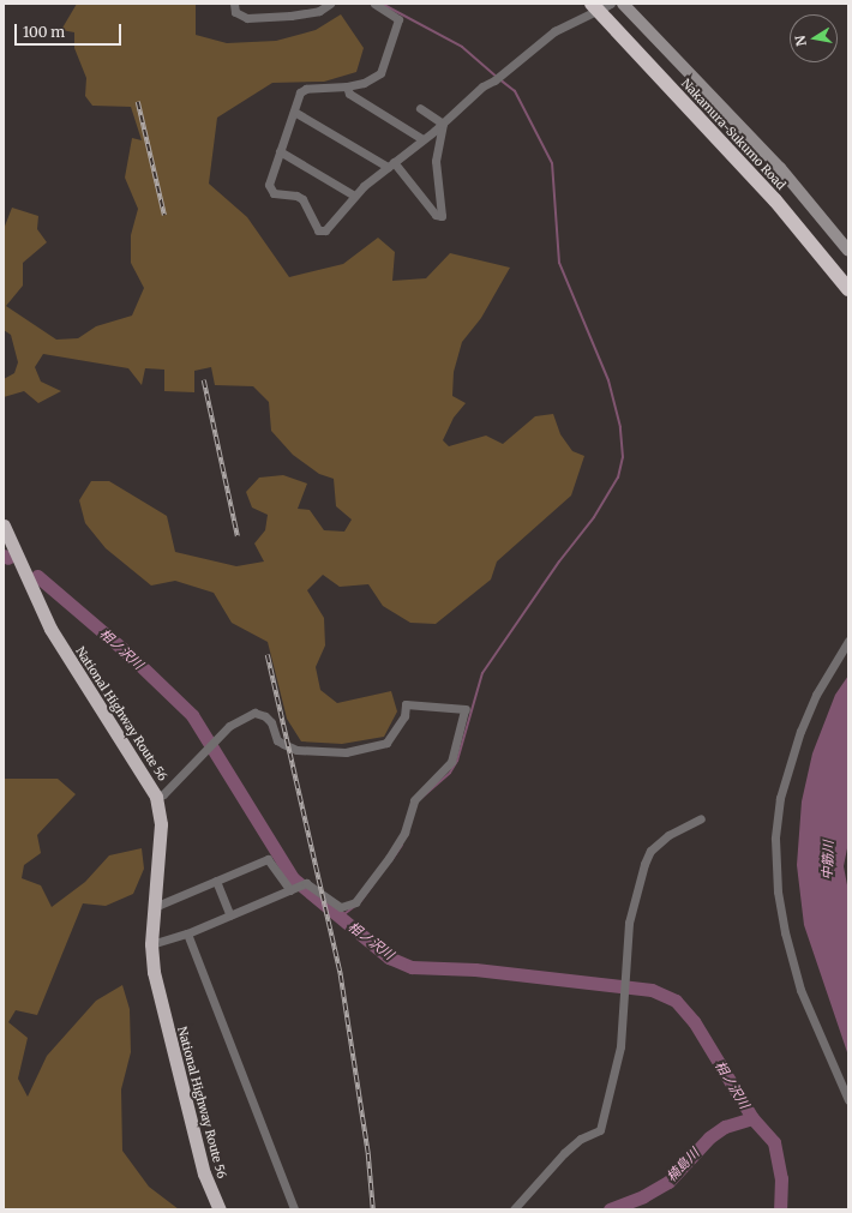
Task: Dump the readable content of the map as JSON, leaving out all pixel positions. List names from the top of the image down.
{
  "streets": {
    "highway": ["Nakamura-Sukumo Road", "National Highway Route 56"]
  },
  "water": ["相ノ沢川", "中筋川", "楠島川"],
  "scale_bar": "100 m",
  "north": "left"
}
